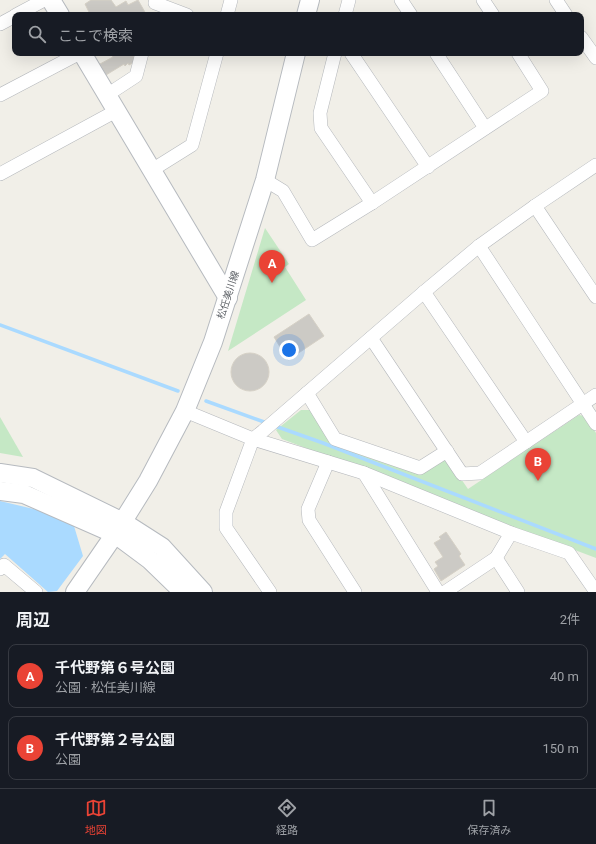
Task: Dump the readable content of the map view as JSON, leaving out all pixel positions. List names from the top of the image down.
{
  "streets": {
    "main road": ["松任美川線"]
  },
  "page": {
    "search": "ここで検索",
    "pins": ["A", "B"],
    "heading": ["周辺", "2件"],
    "list": [
      {
        "mark": "A",
        "name": "千代野第６号公園",
        "note": "公園 · 松任美川線",
        "value": "40 m"
      },
      {
        "mark": "B",
        "name": "千代野第２号公園",
        "note": "公園",
        "value": "150 m"
      }
    ],
    "nav": ["地図", "経路", "保存済み"]
  }
}
